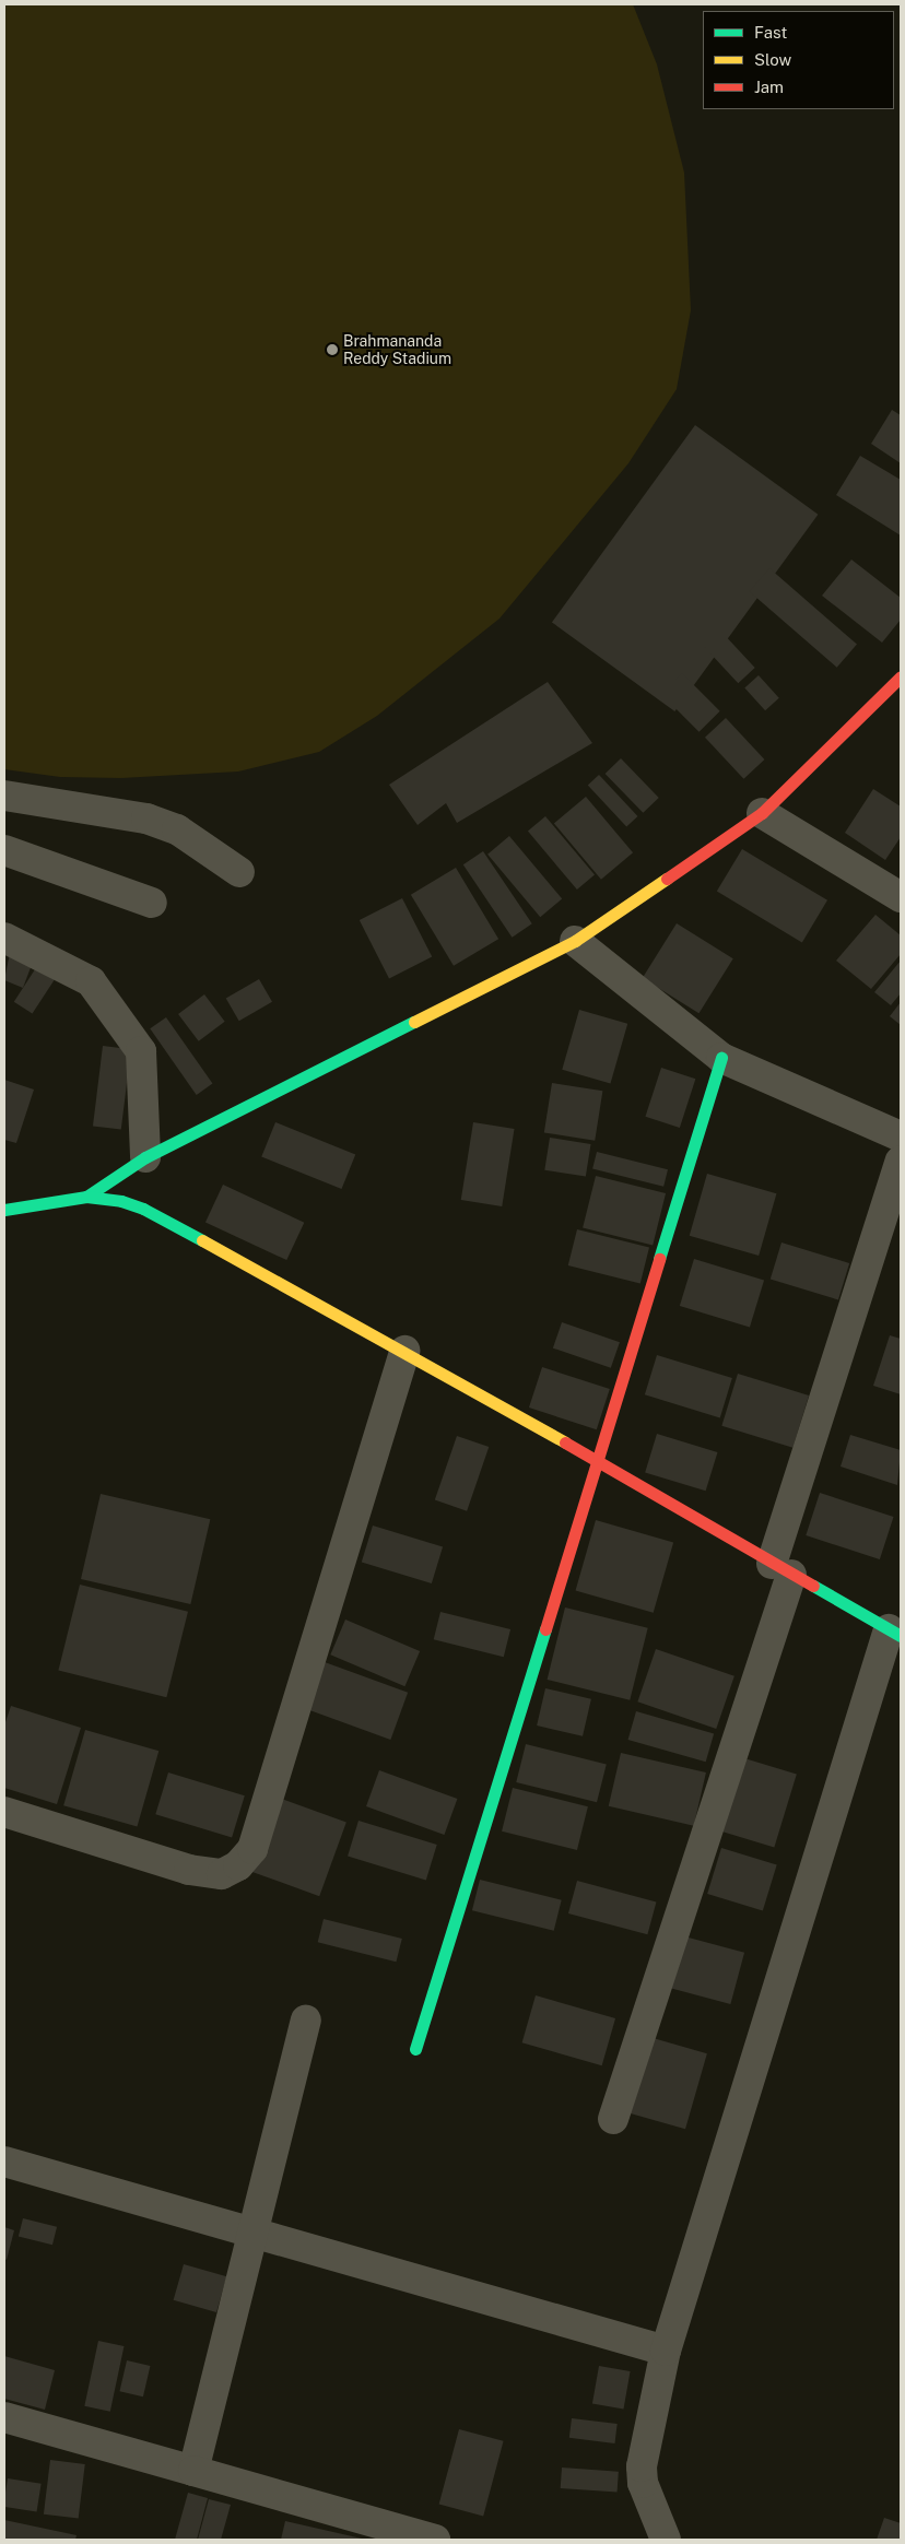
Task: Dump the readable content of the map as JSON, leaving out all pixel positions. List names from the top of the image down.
{
  "places": ["Brahmananda Reddy Stadium"],
  "legend": ["Fast", "Slow", "Jam"]
}
